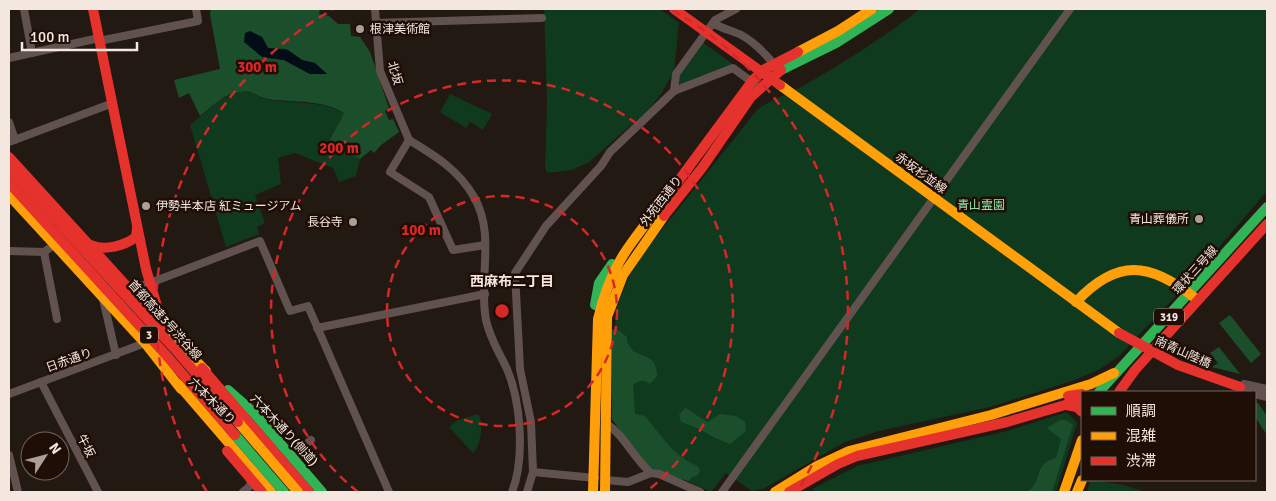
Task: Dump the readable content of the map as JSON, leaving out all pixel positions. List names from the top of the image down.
{
  "streets": {
    "main road": [
      "赤坂杉並線",
      "外苑西通り",
      "環状三号線",
      "319",
      "首都高速3号渋谷線",
      "3",
      "南青山陸橋",
      "六本木通り",
      "六本木通り(側道)"
    ],
    "street": ["北坂", "日赤通り", "牛坂"]
  },
  "crossings": [
    ["赤坂杉並線", "南青山陸橋"],
    ["日赤通り", "牛坂"]
  ],
  "districts": ["西麻布二丁目"],
  "parks": ["青山霊園"],
  "places": [
    "根津美術館",
    "伊勢半本店 紅ミュージアム",
    "青山葬儀所",
    "長谷寺"
  ],
  "legend": ["順調", "混雑", "渋滞"],
  "scale_bar": "100 m",
  "north": "top right",
  "rings": ["300 m", "200 m", "100 m"]
}
